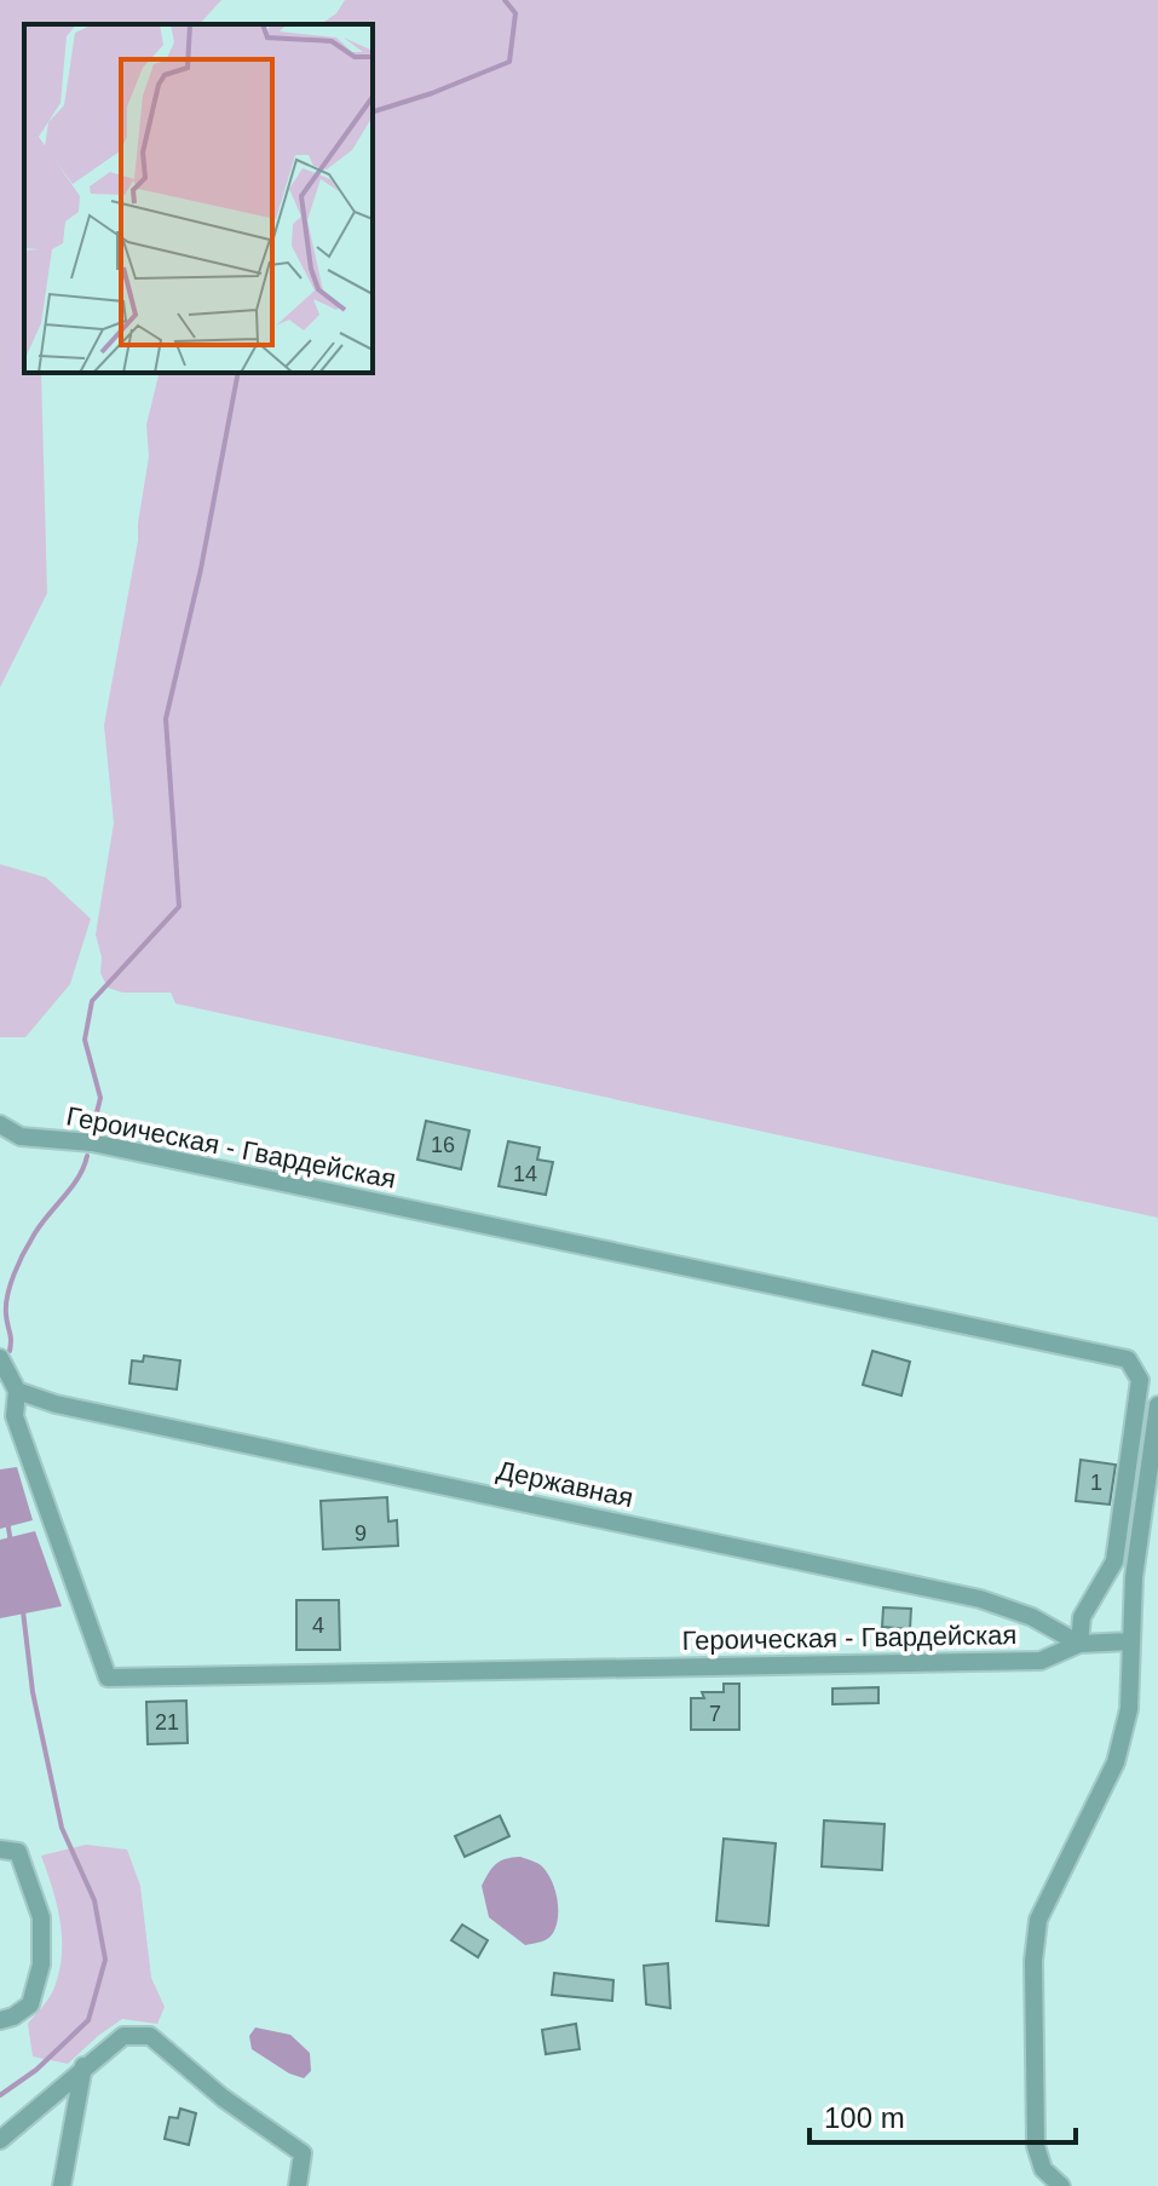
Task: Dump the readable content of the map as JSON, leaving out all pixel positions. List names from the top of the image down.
{
  "streets": {
    "street": ["Героическая - Гвардейская", "Державная"]
  },
  "crossings": [
    ["Героическая - Гвардейская", "Державная"]
  ],
  "house_numbers": [
    "16",
    "14",
    "1",
    "9",
    "4",
    "7",
    "21"
  ],
  "scale_bar": "100 m"
}
